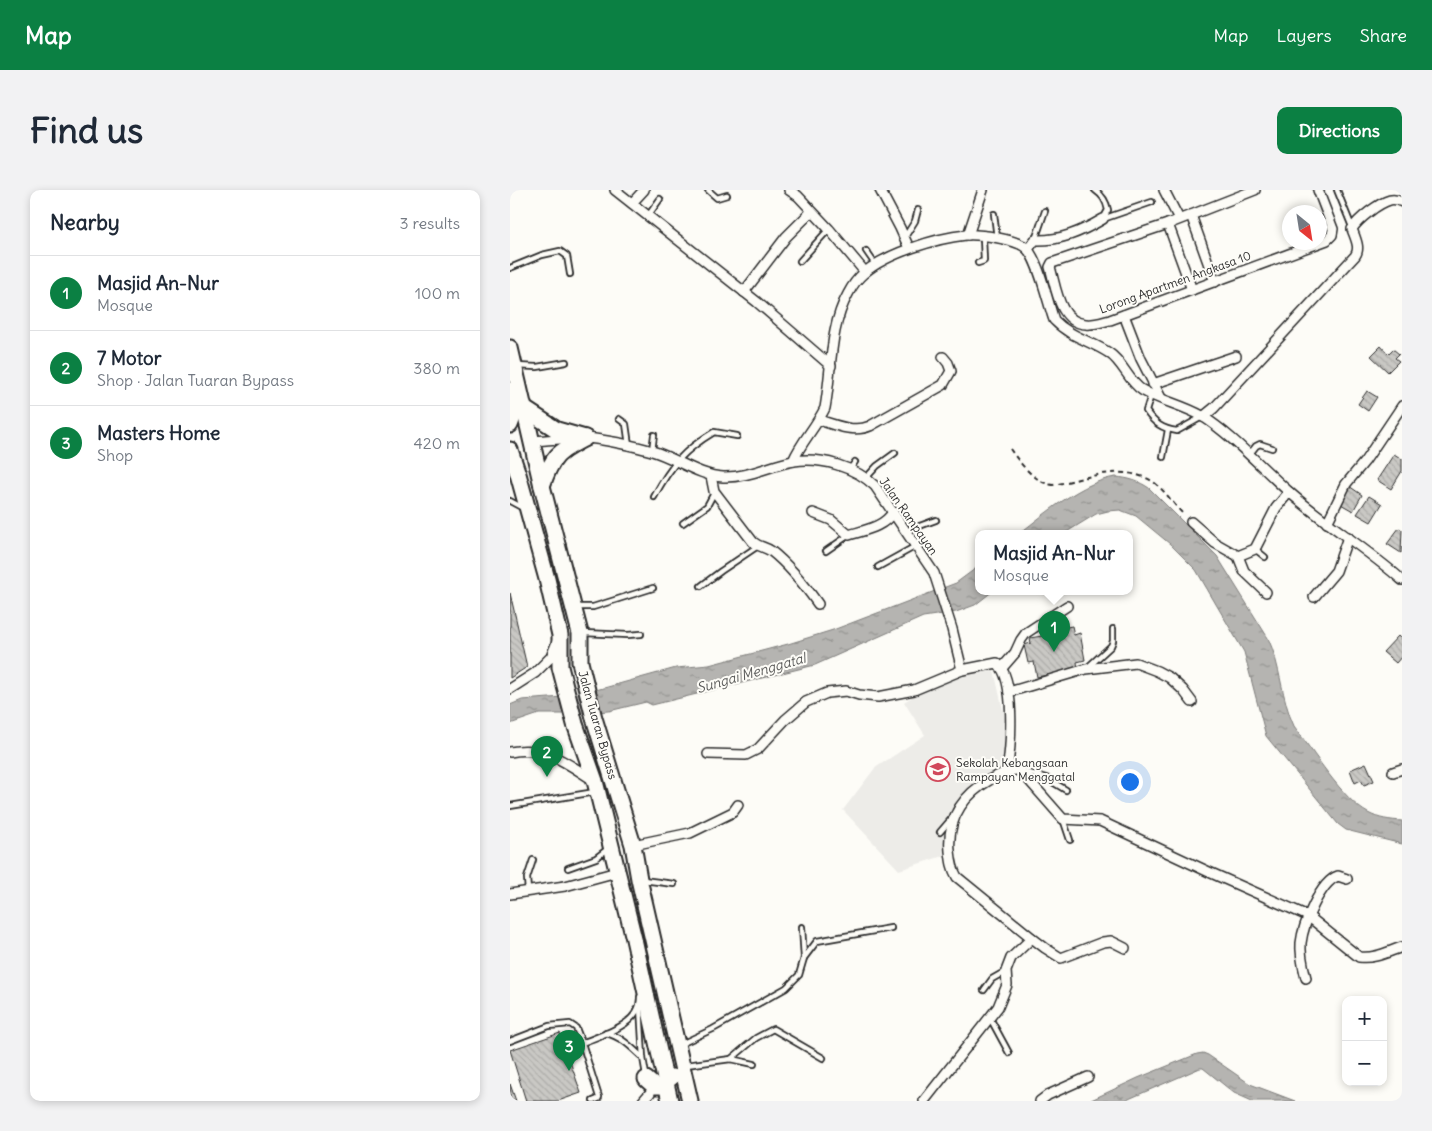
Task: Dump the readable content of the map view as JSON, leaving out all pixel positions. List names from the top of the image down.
{
  "streets": {
    "highway": ["Jalan Tuaran Bypass"],
    "street": ["Lorong Apartmen Angkasa 10", "Jalan Rampayan"]
  },
  "crossings": [
    ["Jalan Rampayan", "Jalan Tuaran Bypass"]
  ],
  "water": ["Sungai Menggatal"],
  "places": {
    "school or university": ["Sekolah Kebangsaan Rampayan Menggatal"]
  },
  "north": "bottom right",
  "page": {
    "header": "Map",
    "nav": ["Map", "Layers", "Share"],
    "buttons": "Directions",
    "title": "Find us",
    "heading": ["Nearby", "3 results"],
    "list": [
      {
        "mark": "1",
        "name": "Masjid An-Nur",
        "note": "Mosque",
        "value": "100 m"
      },
      {
        "mark": "2",
        "name": "7 Motor",
        "note": "Shop · Jalan Tuaran Bypass",
        "value": "380 m"
      },
      {
        "mark": "3",
        "name": "Masters Home",
        "note": "Shop",
        "value": "420 m"
      }
    ],
    "popup": ["Masjid An-Nur", "Mosque"],
    "pins": ["1", "2", "3"],
    "map_buttons": ["+", "−"]
  }
}
